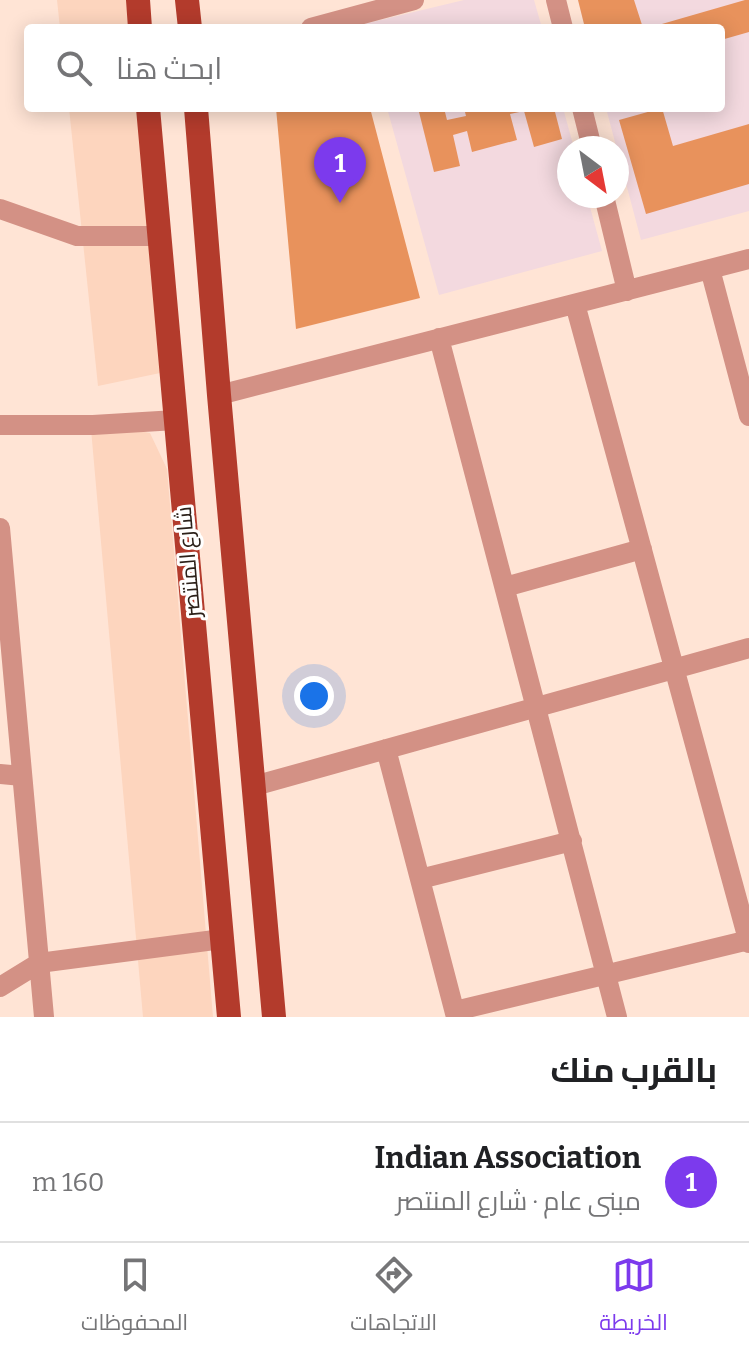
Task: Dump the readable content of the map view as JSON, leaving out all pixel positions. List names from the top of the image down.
{
  "streets": {
    "main road": ["شارع المنتصر"]
  },
  "north": "bottom right",
  "page": {
    "search": "ابحث هنا",
    "pins": "1",
    "heading": "بالقرب منك",
    "list": [
      {
        "mark": "1",
        "name": "Indian Association",
        "note": "مبنى عام · شارع المنتصر",
        "value": "160 m"
      }
    ],
    "nav": ["الخريطة", "الاتجاهات", "المحفوظات"]
  }
}
